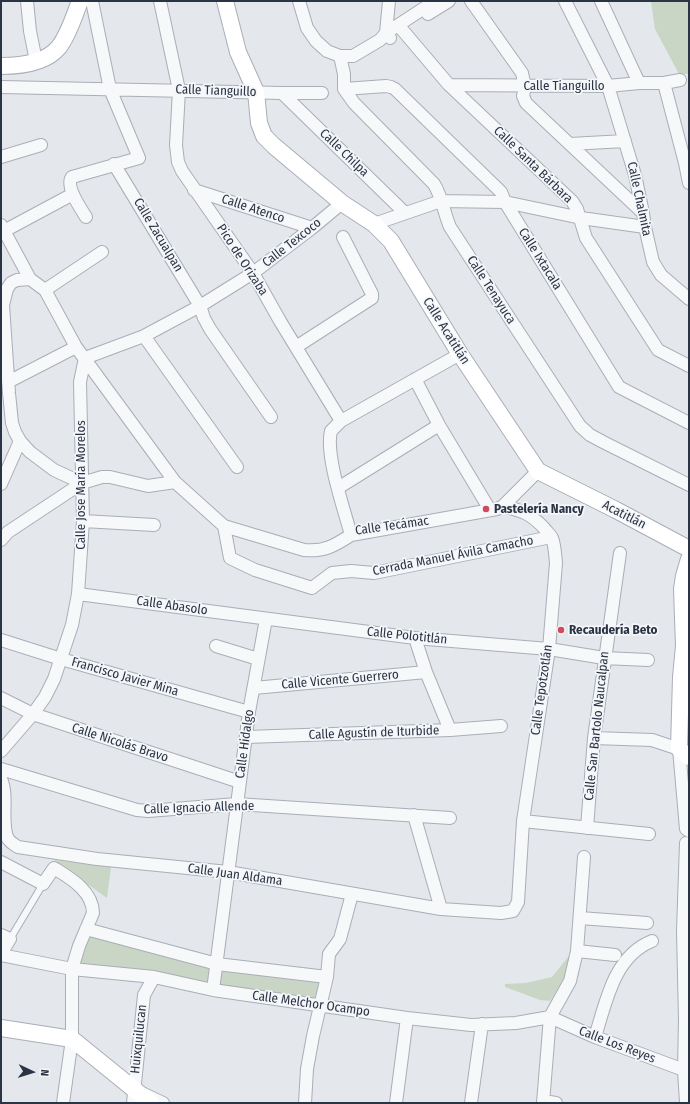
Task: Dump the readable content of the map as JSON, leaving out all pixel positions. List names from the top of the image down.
{
  "streets": {
    "street": [
      "Calle Tianguillo",
      "Calle Chilpa",
      "Calle Santa Bárbara",
      "Calle Chalmita",
      "Calle Atenco",
      "Calle Zacualpan",
      "Calle Texcoco",
      "Calle Ixtacala",
      "Pico de Orizaba",
      "Calle Tenayuca",
      "Calle Acatitlán",
      "Calle Jose María Morelos",
      "Acatitlán",
      "Calle Tecámac",
      "Cerrada Manuel Ávila Camacho",
      "Calle Abasolo",
      "Calle Polotitlán",
      "Francisco Javier Mina",
      "Calle Vicente Guerrero",
      "Calle Tepotzotlán",
      "Calle San Bartolo Naucalpan",
      "Calle Agustín de Iturbide",
      "Calle Nicolás Bravo",
      "Calle Hidalgo",
      "Calle Ignacio Allende",
      "Calle Juan Aldama",
      "Calle Melchor Ocampo",
      "Huixquilucan",
      "Calle Los Reyes"
    ]
  },
  "crossings": [
    ["Calle Tianguillo", "Calle Chilpa"],
    ["Calle Tianguillo", "Calle Santa Bárbara"],
    ["Calle Tianguillo", "Calle Chalmita"],
    ["Calle Tianguillo", "Pico de Orizaba"],
    ["Calle Tianguillo", "Calle Acatitlán"],
    ["Calle Atenco", "Calle Texcoco"],
    ["Calle Atenco", "Pico de Orizaba"],
    ["Calle Zacualpan", "Calle Texcoco"],
    ["Calle Texcoco", "Pico de Orizaba"],
    ["Calle Texcoco", "Calle Acatitlán"],
    ["Calle Texcoco", "Calle Jose María Morelos"],
    ["Calle Ixtacala", "Calle Tenayuca"],
    ["Pico de Orizaba", "Calle Tecámac"],
    ["Calle Acatitlán", "Acatitlán"],
    ["Calle Jose María Morelos", "Calle Abasolo"],
    ["Calle Jose María Morelos", "Francisco Javier Mina"],
    ["Calle Jose María Morelos", "Calle Nicolás Bravo"],
    ["Calle Tecámac", "Calle Tepotzotlán"],
    ["Cerrada Manuel Ávila Camacho", "Calle Tepotzotlán"],
    ["Calle Abasolo", "Calle Polotitlán"],
    ["Calle Abasolo", "Calle Hidalgo"],
    ["Calle Polotitlán", "Calle Tepotzotlán"],
    ["Calle Polotitlán", "Calle San Bartolo Naucalpan"],
    ["Calle Polotitlán", "Calle Hidalgo"],
    ["Francisco Javier Mina", "Calle Hidalgo"],
    ["Calle Vicente Guerrero", "Calle Hidalgo"],
    ["Calle Tepotzotlán", "Calle Juan Aldama"],
    ["Calle Agustín de Iturbide", "Calle Hidalgo"],
    ["Calle Nicolás Bravo", "Calle Hidalgo"],
    ["Calle Hidalgo", "Calle Ignacio Allende"],
    ["Calle Hidalgo", "Calle Juan Aldama"],
    ["Calle Hidalgo", "Calle Melchor Ocampo"],
    ["Calle Melchor Ocampo", "Huixquilucan"],
    ["Calle Melchor Ocampo", "Calle Los Reyes"]
  ],
  "places": ["Pastelería Nancy", "Recaudería Beto"],
  "north": "right"
}
